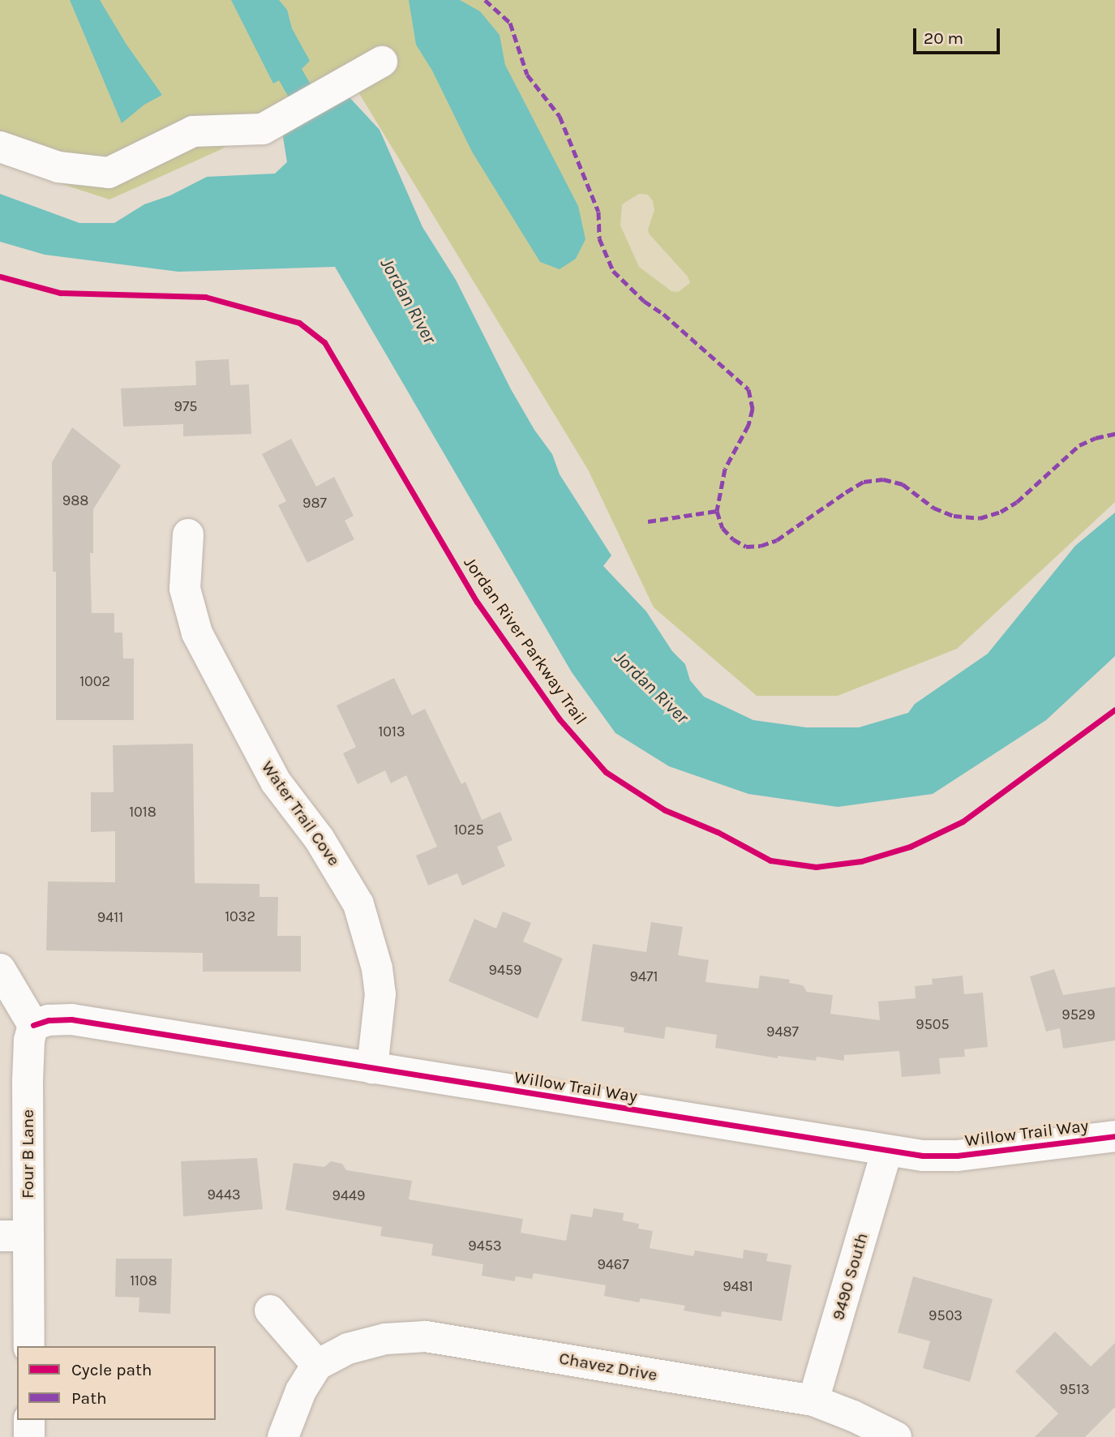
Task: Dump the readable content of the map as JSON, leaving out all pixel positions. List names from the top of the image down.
{
  "streets": {
    "street": [
      "Water Trail Cove",
      "Willow Trail Way",
      "Four B Lane",
      "9490 South",
      "Chavez Drive"
    ],
    "cycle path": ["Jordan River Parkway Trail"]
  },
  "crossings": [
    ["Water Trail Cove", "Willow Trail Way"],
    ["Willow Trail Way", "Four B Lane"],
    ["Willow Trail Way", "9490 South"],
    ["9490 South", "Chavez Drive"]
  ],
  "water": ["Jordan River"],
  "house_numbers": [
    "975",
    "988",
    "987",
    "1002",
    "1013",
    "1018",
    "1025",
    "1032",
    "9411",
    "9459",
    "9471",
    "9529",
    "9505",
    "9487",
    "9443",
    "9449",
    "9453",
    "9467",
    "1108",
    "9481",
    "9503",
    "9513"
  ],
  "legend": ["Cycle path", "Path"],
  "scale_bar": "20 m"
}
